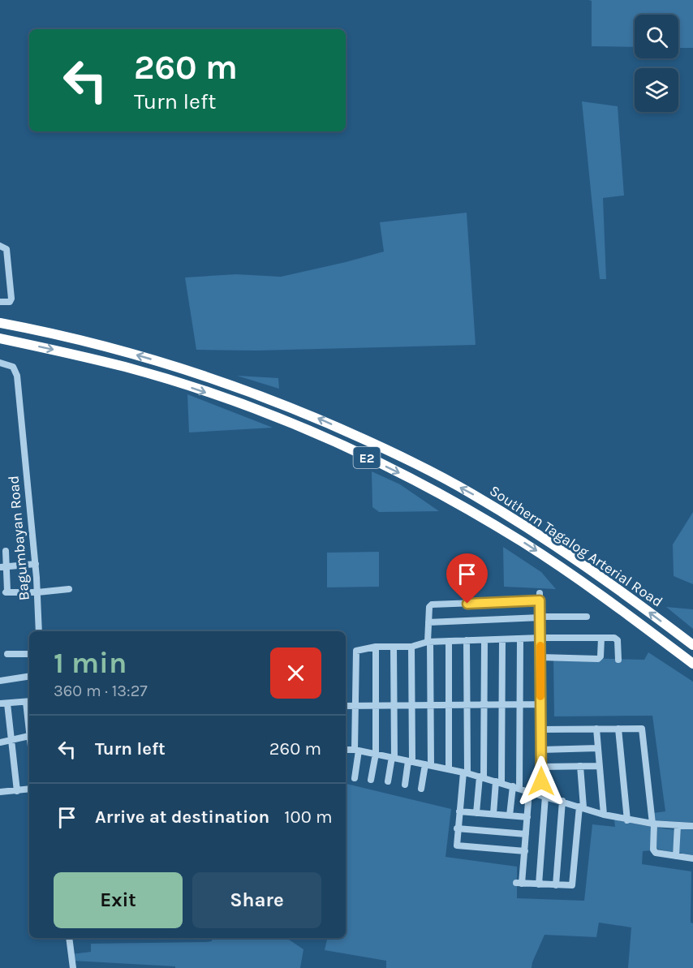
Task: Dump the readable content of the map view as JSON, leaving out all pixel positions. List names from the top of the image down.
{
  "streets": {
    "highway": ["E2", "Southern Tagalog Arterial Road"],
    "street": ["Bagumbayan Road"]
  },
  "page": {
    "turn": ["260 m", "Turn left"],
    "heading": ["1 min", "360 m · 13:27"],
    "list": [
      {
        "name": "Turn left",
        "value": "260 m"
      },
      {
        "name": "Arrive at destination",
        "value": "100 m"
      }
    ],
    "buttons": ["Exit", "Share"]
  }
}
